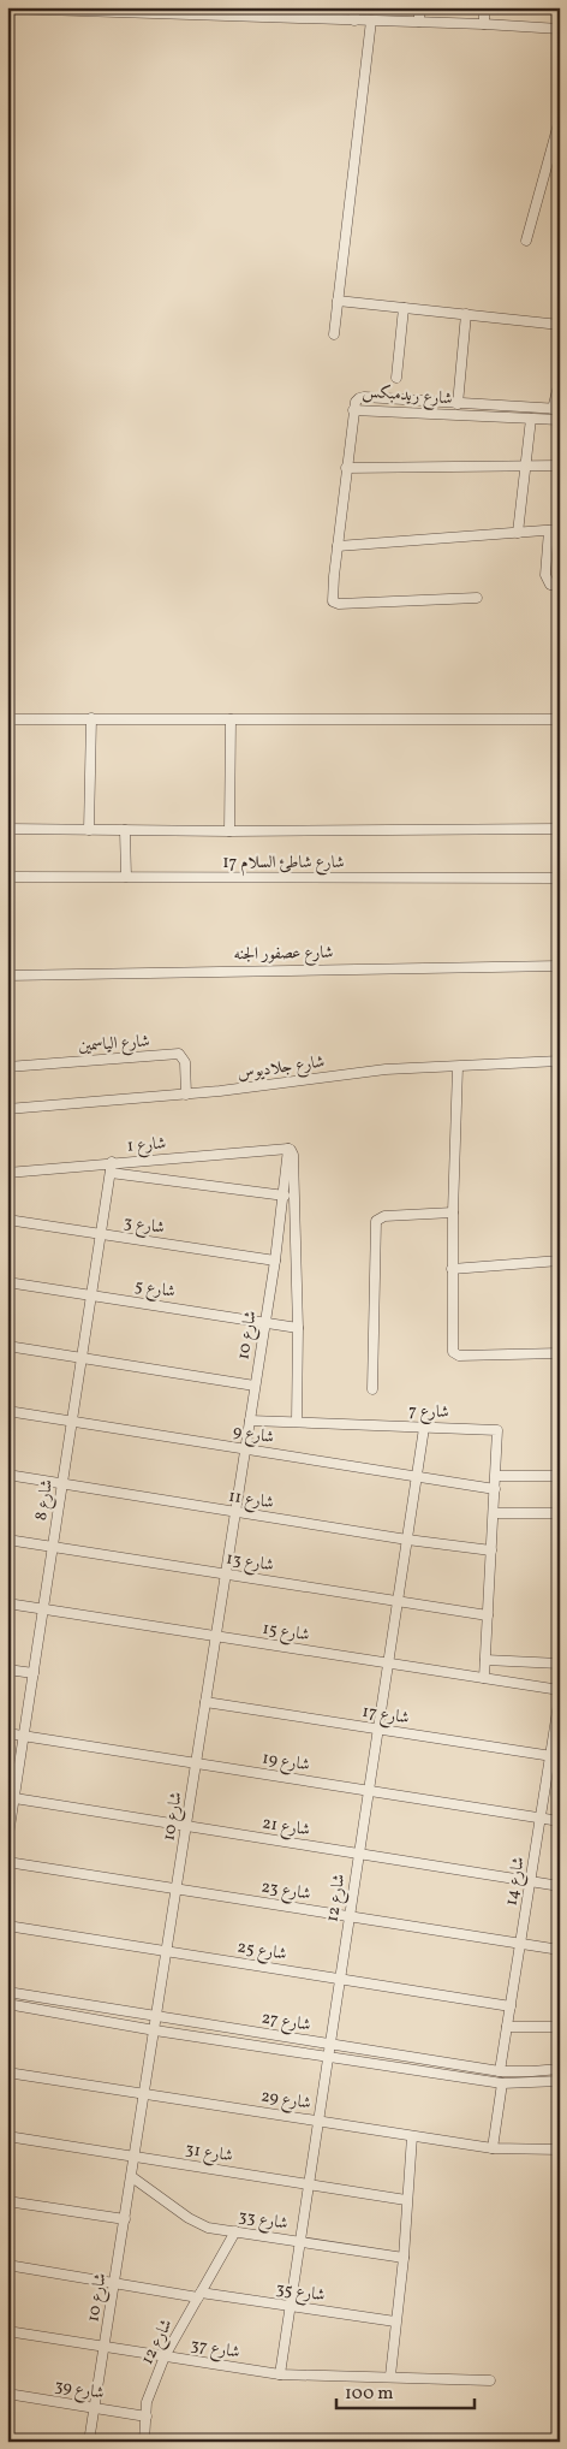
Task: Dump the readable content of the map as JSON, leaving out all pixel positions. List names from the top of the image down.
{
  "streets": {
    "street": [
      "شارع ريدمبكس",
      "شارع شاطئ السلام 17",
      "شارع عصفور الجنه",
      "شارع الياسمين",
      "شارع جلاديوس",
      "شارع 1",
      "شارع 3",
      "شارع 5",
      "شارع 10",
      "شارع 7",
      "شارع 9",
      "شارع 8",
      "شارع 11",
      "شارع 13",
      "شارع 15",
      "شارع 17",
      "شارع 19",
      "شارع 21",
      "شارع 14",
      "شارع 23",
      "شارع 12",
      "شارع 25",
      "شارع 27",
      "شارع 29",
      "شارع 31",
      "شارع 33",
      "شارع 35",
      "شارع 37",
      "شارع 39"
    ]
  },
  "crossings": [
    ["شارع الياسمين", "شارع جلاديوس"],
    ["شارع 1", "شارع 10"],
    ["شارع 1", "شارع 8"],
    ["شارع 3", "شارع 10"],
    ["شارع 3", "شارع 8"],
    ["شارع 5", "شارع 10"],
    ["شارع 5", "شارع 8"],
    ["شارع 10", "شارع 7"],
    ["شارع 10", "شارع 9"],
    ["شارع 10", "شارع 11"],
    ["شارع 10", "شارع 13"],
    ["شارع 10", "شارع 15"],
    ["شارع 10", "شارع 17"],
    ["شارع 10", "شارع 19"],
    ["شارع 10", "شارع 21"],
    ["شارع 10", "شارع 23"],
    ["شارع 10", "شارع 25"],
    ["شارع 10", "شارع 27"],
    ["شارع 10", "شارع 29"],
    ["شارع 10", "شارع 31"],
    ["شارع 10", "شارع 33"],
    ["شارع 10", "شارع 35"],
    ["شارع 10", "شارع 37"],
    ["شارع 10", "شارع 39"],
    ["شارع 7", "شارع 12"],
    ["شارع 9", "شارع 8"],
    ["شارع 9", "شارع 12"],
    ["شارع 8", "شارع 11"],
    ["شارع 8", "شارع 13"],
    ["شارع 8", "شارع 15"],
    ["شارع 8", "شارع 19"],
    ["شارع 8", "شارع 21"],
    ["شارع 11", "شارع 12"],
    ["شارع 13", "شارع 12"],
    ["شارع 15", "شارع 12"],
    ["شارع 17", "شارع 14"],
    ["شارع 17", "شارع 12"],
    ["شارع 19", "شارع 14"],
    ["شارع 19", "شارع 12"],
    ["شارع 21", "شارع 14"],
    ["شارع 21", "شارع 12"],
    ["شارع 14", "شارع 23"],
    ["شارع 14", "شارع 25"],
    ["شارع 14", "شارع 27"],
    ["شارع 23", "شارع 12"],
    ["شارع 12", "شارع 25"],
    ["شارع 12", "شارع 27"],
    ["شارع 12", "شارع 29"],
    ["شارع 12", "شارع 31"],
    ["شارع 12", "شارع 33"],
    ["شارع 12", "شارع 35"],
    ["شارع 12", "شارع 37"],
    ["شارع 12", "شارع 39"]
  ],
  "scale_bar": "100 m"
}
